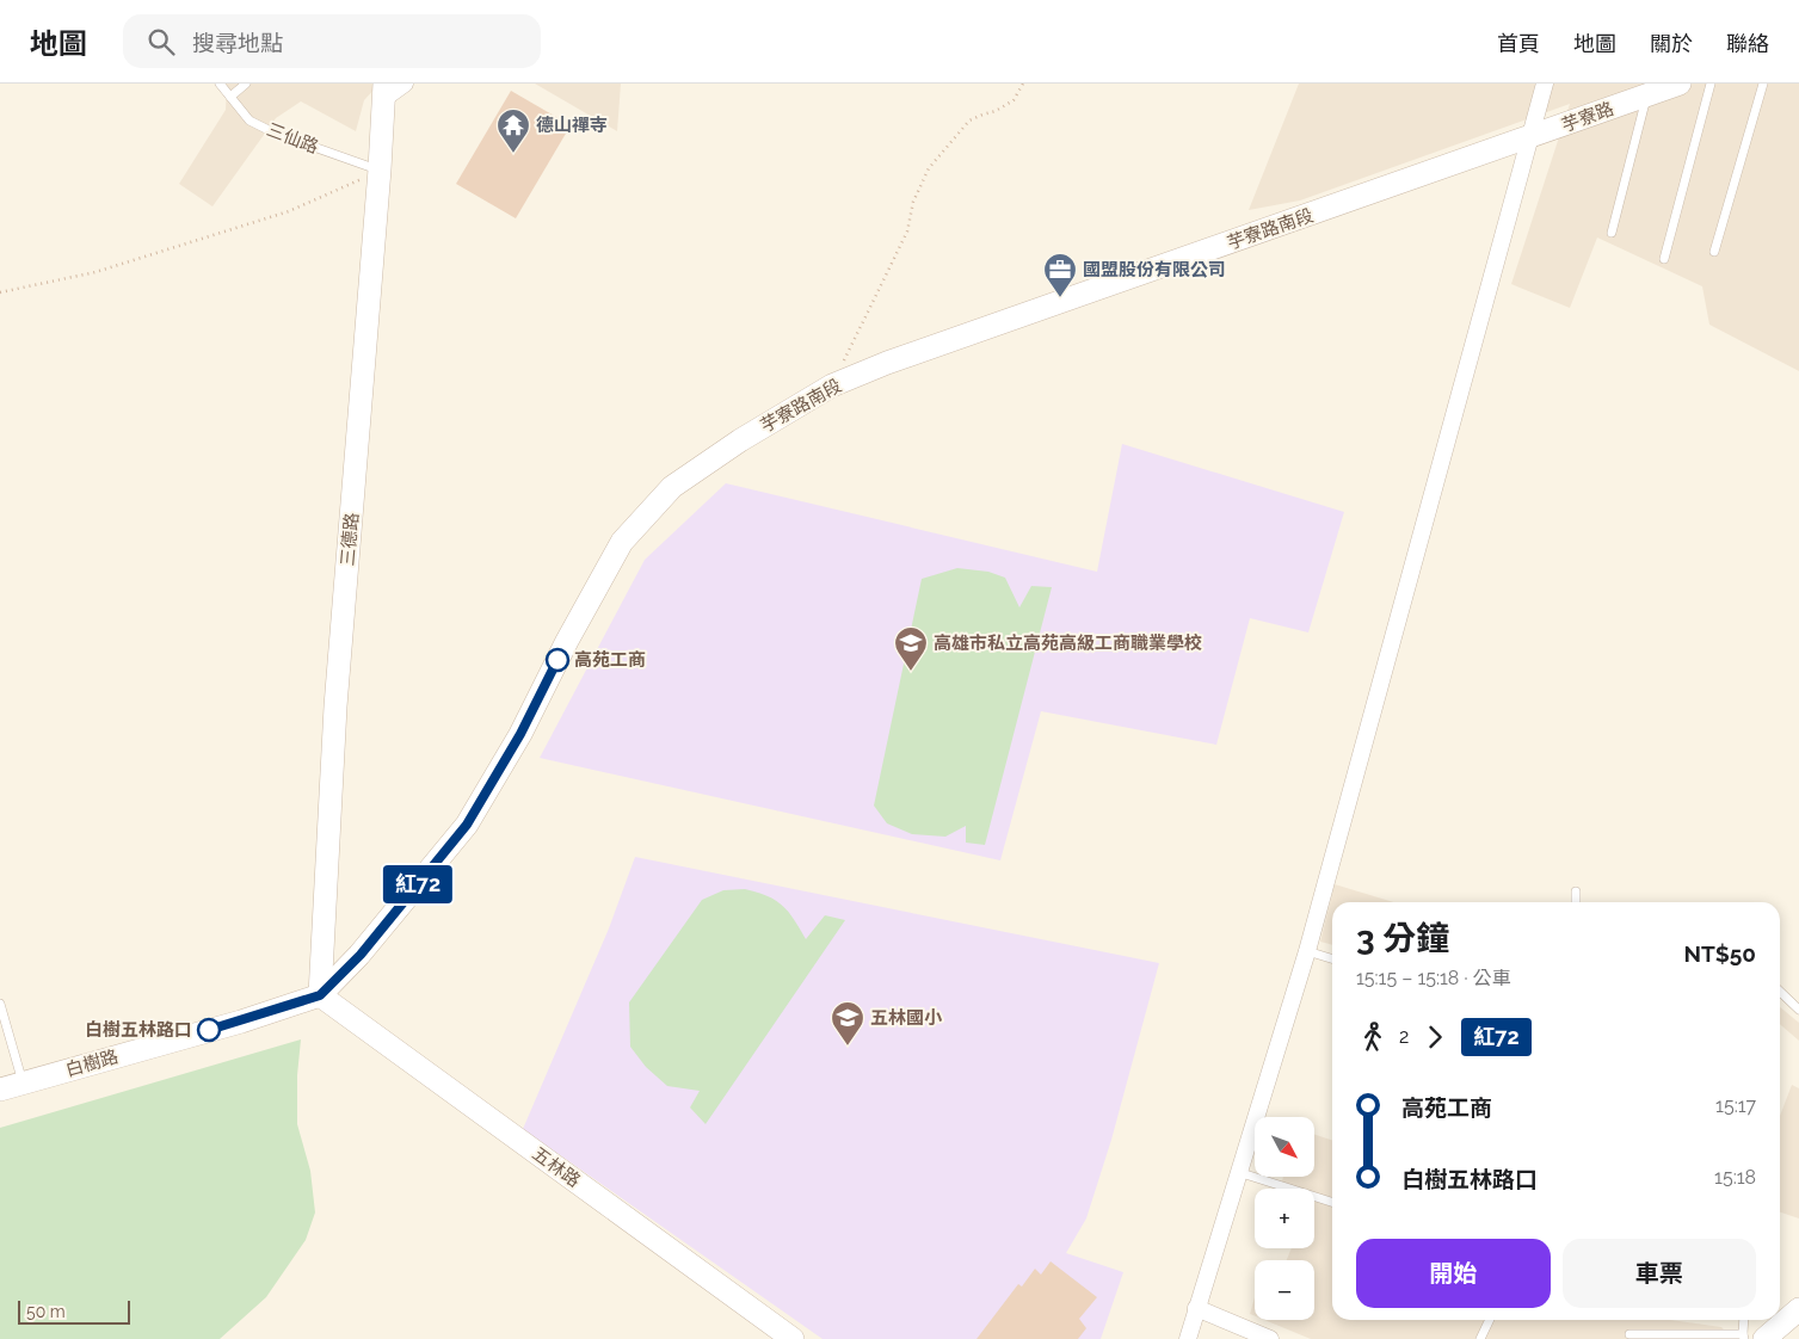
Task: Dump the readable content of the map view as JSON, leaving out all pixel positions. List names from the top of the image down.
{
  "streets": {
    "street": [
      "芋寮路",
      "芋寮路南段",
      "三德路",
      "白樹路",
      "五林路"
    ],
    "lane": ["三仙路"]
  },
  "crossings": [
    ["芋寮路", "芋寮路南段"],
    ["三仙路", "三德路"],
    ["芋寮路南段", "三德路"],
    ["芋寮路南段", "白樹路"],
    ["芋寮路南段", "五林路"],
    ["三德路", "白樹路"],
    ["三德路", "五林路"],
    ["白樹路", "五林路"]
  ],
  "places": {
    "temple": ["德山禪寺"],
    "office": ["國盟股份有限公司"],
    "other": ["高苑工商", "白樹五林路口"],
    "school or university": ["高雄市私立高苑高級工商職業學校", "五林國小"]
  },
  "lines": ["bus line 紅72"],
  "scale_bar": "50 m",
  "north": "bottom right",
  "page": {
    "header": "地圖",
    "search": "搜尋地點",
    "nav": [
      "首頁",
      "地圖",
      "關於",
      "聯絡"
    ],
    "on_map": "紅72",
    "heading": ["3 分鐘", "15:15 – 15:18 · 公車", "NT$50"],
    "legs": ["2", "紅72"],
    "list": [
      {
        "name": "高苑工商",
        "value": "15:17"
      },
      {
        "name": "白樹五林路口",
        "value": "15:18"
      }
    ],
    "map_buttons": ["+", "−"],
    "buttons": ["開始", "車票"],
    "scale": "50 m"
  }
}
